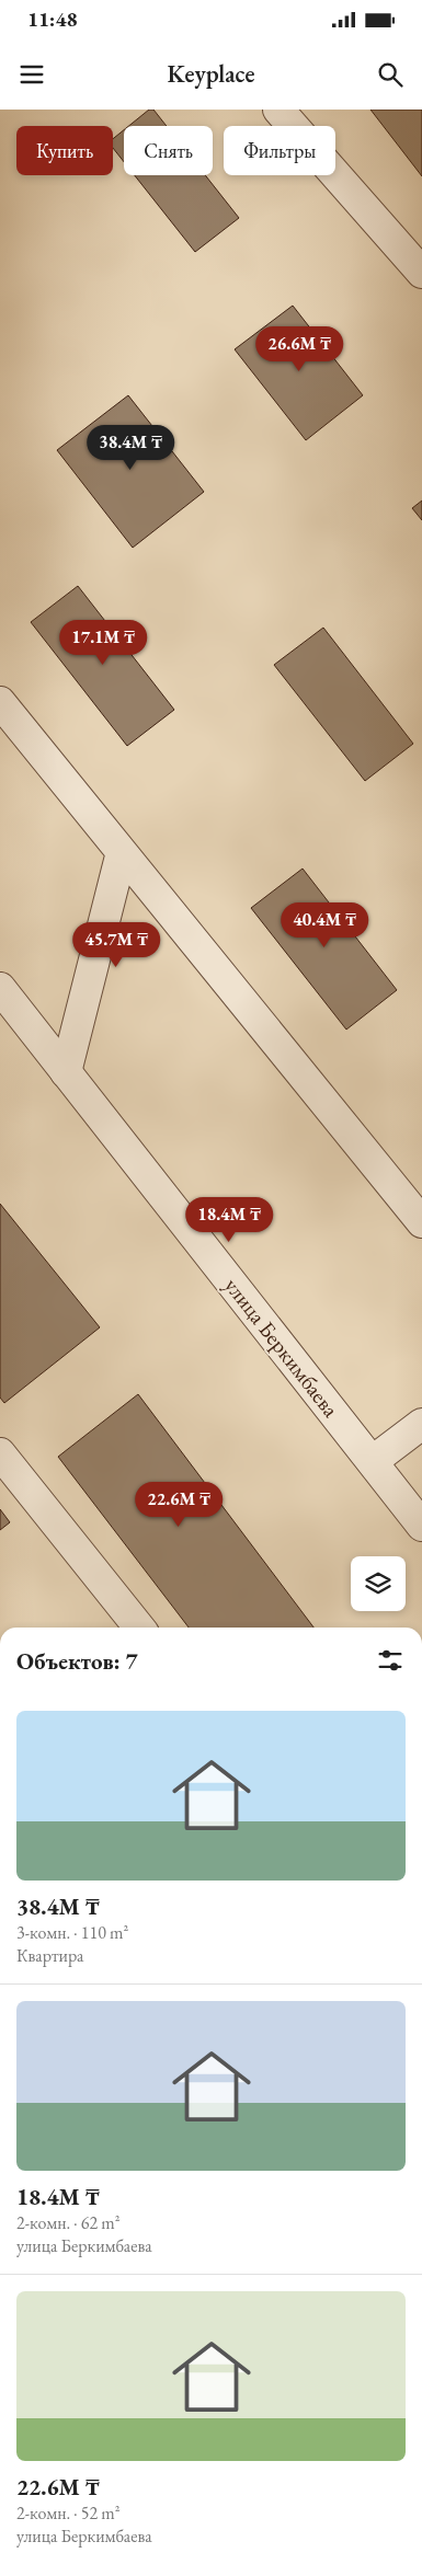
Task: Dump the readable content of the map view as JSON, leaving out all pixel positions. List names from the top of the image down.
{
  "streets": {
    "street": ["улица Беркимбаева"]
  },
  "page": {
    "status": "11:48",
    "header": "Keyplace",
    "chip": ["Купить", "Снять", "Фильтры"],
    "price": [
      "26.6M ₸",
      "38.4M ₸",
      "17.1M ₸",
      "40.4M ₸",
      "45.7M ₸",
      "18.4M ₸",
      "22.6M ₸"
    ],
    "heading": "Объектов: 7",
    "list": [
      {
        "name": "38.4M ₸",
        "note": "3-комн. · 110 m² · Квартира"
      },
      {
        "name": "18.4M ₸",
        "note": "2-комн. · 62 m² · улица Беркимбаева"
      },
      {
        "name": "22.6M ₸",
        "note": "2-комн. · 52 m² · улица Беркимбаева"
      }
    ]
  }
}
